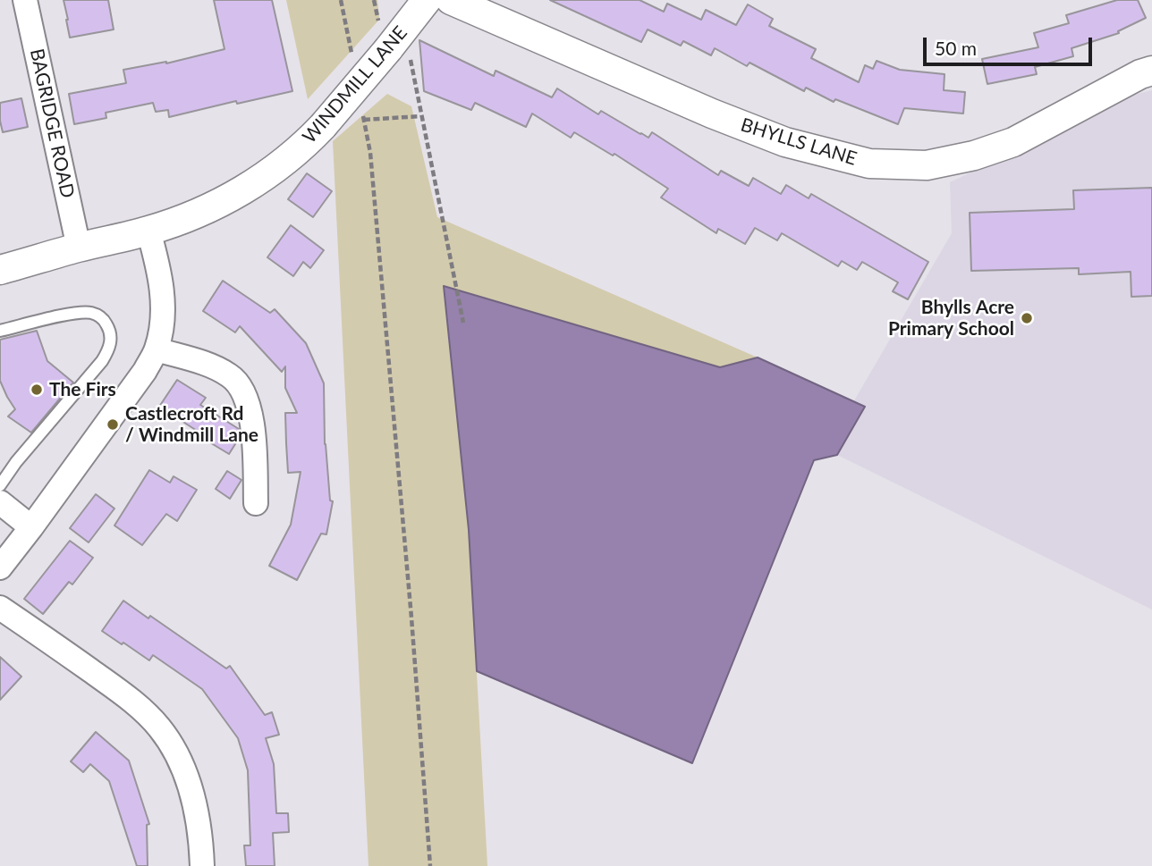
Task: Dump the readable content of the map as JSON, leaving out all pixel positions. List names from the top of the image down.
{
  "streets": {
    "street": ["WINDMILL LANE", "BAGRIDGE ROAD", "BHYLLS LANE"]
  },
  "crossings": [
    ["WINDMILL LANE", "BAGRIDGE ROAD"]
  ],
  "places": ["Bhylls Acre Primary School", "The Firs", "Castlecroft Rd / Windmill Lane"],
  "scale_bar": "50 m"
}
